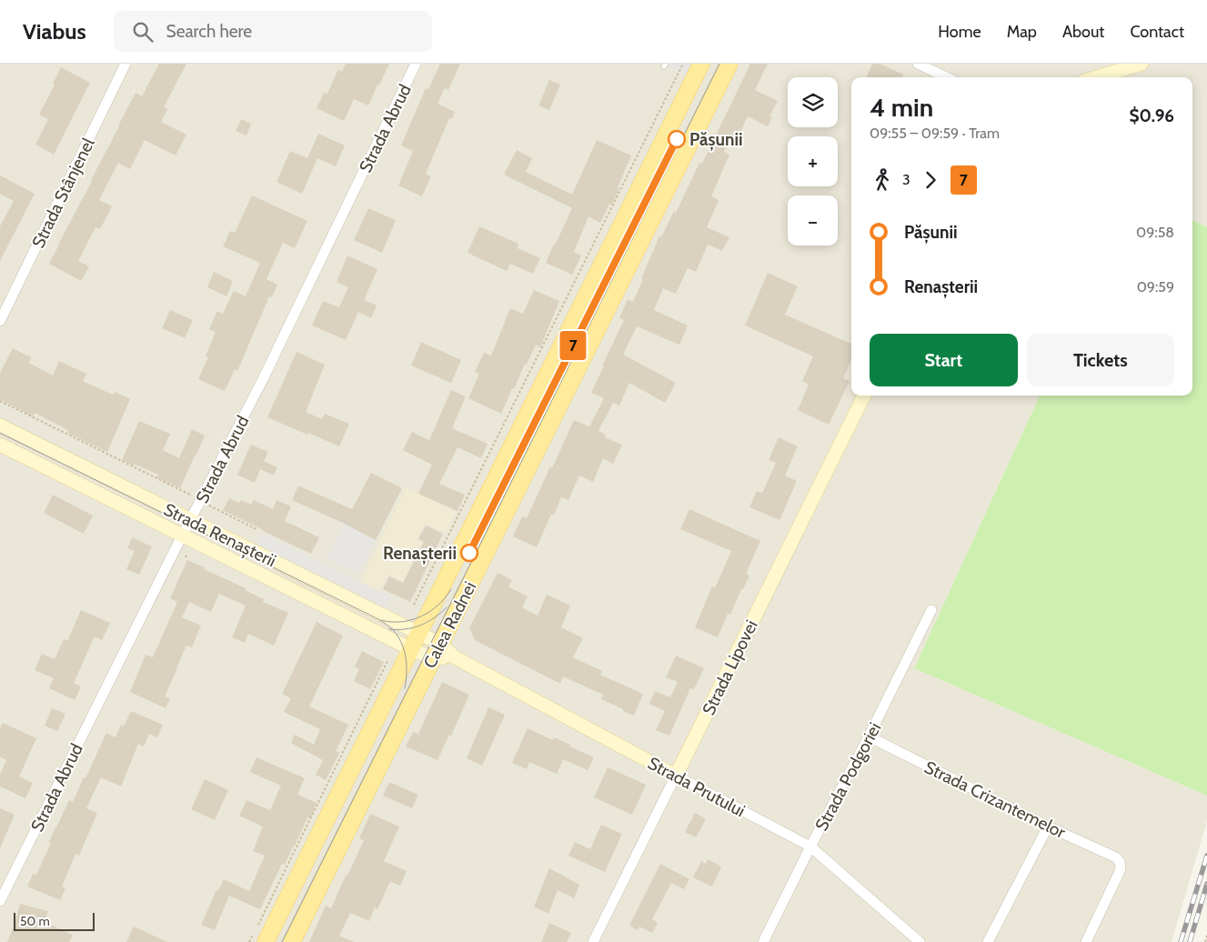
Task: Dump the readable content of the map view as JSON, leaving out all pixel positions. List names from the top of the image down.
{
  "streets": {
    "main road": ["Calea Radnei"],
    "street": [
      "Strada Abrud",
      "Strada Stânjenel",
      "Strada Renașterii",
      "Strada Lipovei",
      "Strada Podgoriei",
      "Strada Prutului",
      "Strada Crizantemelor"
    ]
  },
  "crossings": [
    ["Strada Abrud", "Strada Renașterii"],
    ["Strada Renașterii", "Calea Radnei"],
    ["Strada Renașterii", "Strada Prutului"],
    ["Calea Radnei", "Strada Prutului"],
    ["Strada Lipovei", "Strada Prutului"],
    ["Strada Podgoriei", "Strada Prutului"],
    ["Strada Podgoriei", "Strada Crizantemelor"]
  ],
  "places": ["Pășunii", "Renașterii"],
  "lines": ["tram line 7"],
  "scale_bar": "50 m",
  "page": {
    "header": "Viabus",
    "search": "Search here",
    "nav": [
      "Home",
      "Map",
      "About",
      "Contact"
    ],
    "on_map": "7",
    "map_buttons": ["+", "−"],
    "heading": ["4 min", "09:55 – 09:59 · Tram", "$0.96"],
    "legs": ["3", "7"],
    "list": [
      {
        "name": "Pășunii",
        "value": "09:58"
      },
      {
        "name": "Renașterii",
        "value": "09:59"
      }
    ],
    "buttons": ["Start", "Tickets"],
    "scale": "50 m"
  }
}
